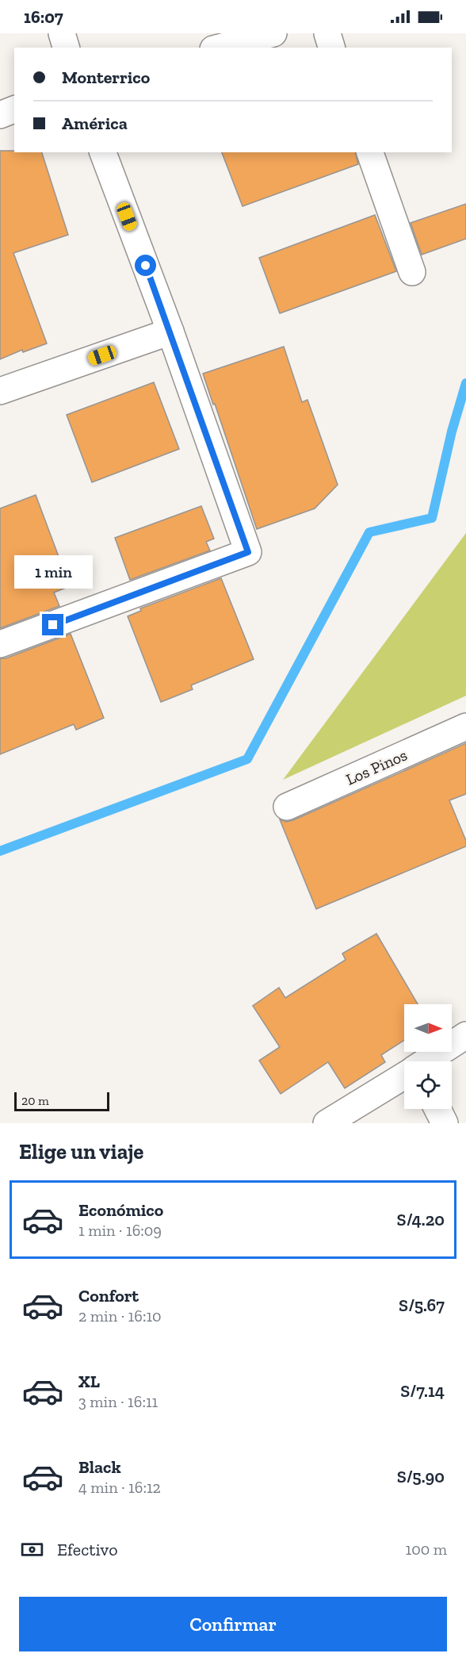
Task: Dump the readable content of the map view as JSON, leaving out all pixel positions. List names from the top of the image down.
{
  "streets": {
    "street": ["Los Pinos"]
  },
  "scale_bar": "20 m",
  "north": "right",
  "page": {
    "status": "16:07",
    "banner": ["Monterrico", "América"],
    "bubble": "1 min",
    "scale": "20 m",
    "heading": "Elige un viaje",
    "list": [
      {
        "name": "Económico",
        "note": "1 min · 16:09",
        "value": "S/4.20"
      },
      {
        "name": "Confort",
        "note": "2 min · 16:10",
        "value": "S/5.67"
      },
      {
        "name": "XL",
        "note": "3 min · 16:11",
        "value": "S/7.14"
      },
      {
        "name": "Black",
        "note": "4 min · 16:12",
        "value": "S/5.90"
      }
    ],
    "pay": ["Efectivo", "100 m"],
    "buttons": "Confirmar"
  }
}
